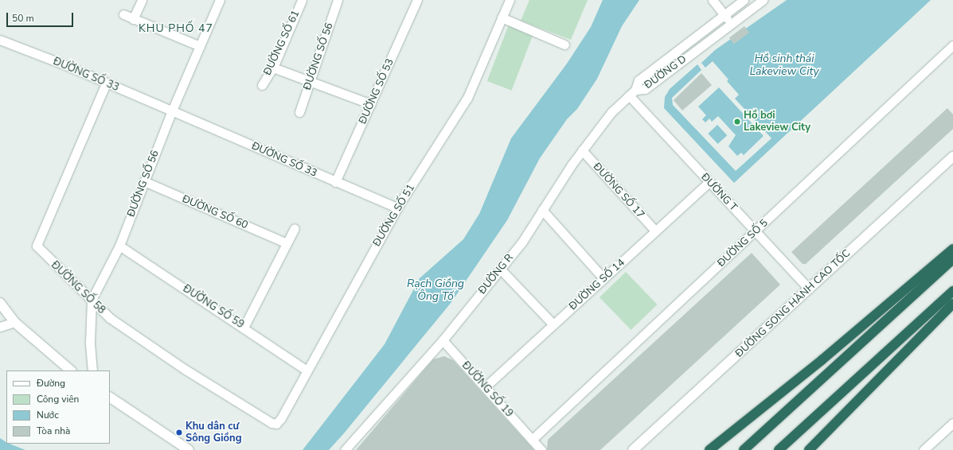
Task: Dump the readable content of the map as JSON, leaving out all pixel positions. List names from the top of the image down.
{
  "streets": {
    "main road": ["ĐƯỜNG SONG HÀNH CAO TỐC"],
    "street": [
      "ĐƯỜNG SỐ 61",
      "ĐƯỜNG SỐ 56",
      "ĐƯỜNG D",
      "ĐƯỜNG SỐ 33",
      "ĐƯỜNG SỐ 53",
      "ĐƯỜNG SỐ 17",
      "ĐƯỜNG T",
      "ĐƯỜNG SỐ 60",
      "ĐƯỜNG SỐ 51",
      "ĐƯỜNG SỐ 5",
      "ĐƯỜNG R",
      "ĐƯỜNG SỐ 14",
      "ĐƯỜNG SỐ 58",
      "ĐƯỜNG SỐ 59",
      "ĐƯỜNG SỐ 19"
    ]
  },
  "crossings": [
    ["ĐƯỜNG SỐ 56", "ĐƯỜNG SỐ 33"],
    ["ĐƯỜNG SỐ 56", "ĐƯỜNG SỐ 60"],
    ["ĐƯỜNG SỐ 56", "ĐƯỜNG SỐ 58"],
    ["ĐƯỜNG SỐ 56", "ĐƯỜNG SỐ 59"],
    ["ĐƯỜNG D", "ĐƯỜNG T"],
    ["ĐƯỜNG D", "ĐƯỜNG R"],
    ["ĐƯỜNG SỐ 33", "ĐƯỜNG SỐ 53"],
    ["ĐƯỜNG SỐ 33", "ĐƯỜNG SỐ 51"],
    ["ĐƯỜNG SỐ 33", "ĐƯỜNG SỐ 58"],
    ["ĐƯỜNG SỐ 17", "ĐƯỜNG R"],
    ["ĐƯỜNG SỐ 17", "ĐƯỜNG SỐ 14"],
    ["ĐƯỜNG T", "ĐƯỜNG SỐ 5"],
    ["ĐƯỜNG T", "ĐƯỜNG R"],
    ["ĐƯỜNG T", "ĐƯỜNG SỐ 14"],
    ["ĐƯỜNG T", "ĐƯỜNG SONG HÀNH CAO TỐC"],
    ["ĐƯỜNG SỐ 51", "ĐƯỜNG SỐ 58"],
    ["ĐƯỜNG SỐ 51", "ĐƯỜNG SỐ 59"],
    ["ĐƯỜNG SỐ 5", "ĐƯỜNG SỐ 19"],
    ["ĐƯỜNG R", "ĐƯỜNG SỐ 19"],
    ["ĐƯỜNG SỐ 14", "ĐƯỜNG SỐ 19"]
  ],
  "districts": ["KHU PHỐ 47"],
  "water": ["Hồ sinh thái Lakeview City", "Rạch Giồng Ông Tố"],
  "places": ["Hồ bơi Lakeview City", "Khu dân cư Sông Giồng"],
  "legend": [
    "Đường",
    "Công viên",
    "Nước",
    "Tòa nhà"
  ],
  "scale_bar": "50 m"
}
